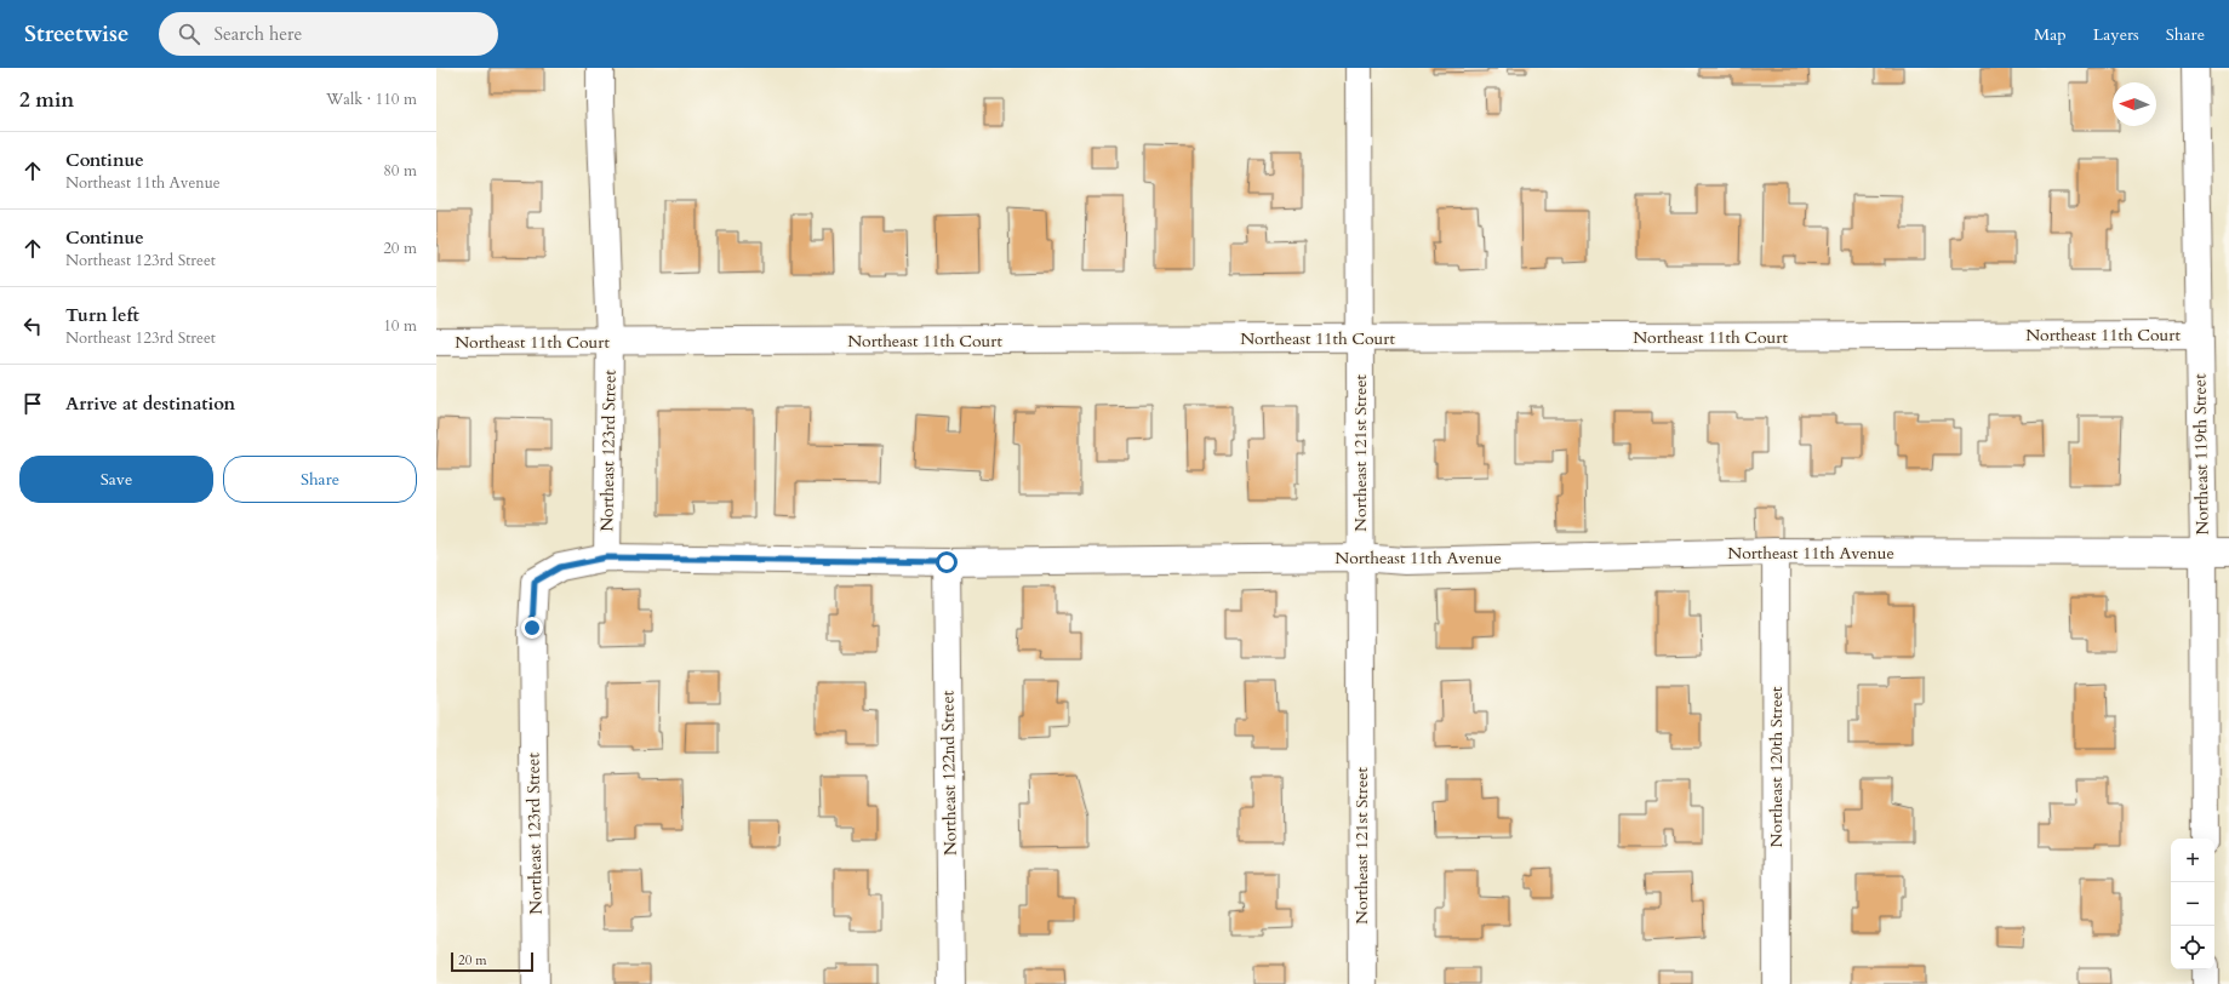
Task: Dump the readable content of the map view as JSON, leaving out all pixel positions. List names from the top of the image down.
{
  "streets": {
    "street": [
      "Northeast 11th Court",
      "Northeast 123rd Street",
      "Northeast 121st Street",
      "Northeast 119th Street",
      "Northeast 11th Avenue",
      "Northeast 120th Street",
      "Northeast 122nd Street"
    ]
  },
  "crossings": [
    ["Northeast 11th Court", "Northeast 123rd Street"],
    ["Northeast 11th Court", "Northeast 121st Street"],
    ["Northeast 11th Court", "Northeast 119th Street"],
    ["Northeast 123rd Street", "Northeast 11th Avenue"],
    ["Northeast 121st Street", "Northeast 11th Avenue"],
    ["Northeast 119th Street", "Northeast 11th Avenue"],
    ["Northeast 11th Avenue", "Northeast 120th Street"],
    ["Northeast 11th Avenue", "Northeast 122nd Street"]
  ],
  "scale_bar": "20 m",
  "north": "left",
  "page": {
    "header": "Streetwise",
    "search": "Search here",
    "nav": ["Map", "Layers", "Share"],
    "heading": ["2 min", "Walk · 110 m"],
    "list": [
      ["Continue", "Northeast 11th Avenue", "80 m"],
      ["Continue", "Northeast 123rd Street", "20 m"],
      ["Turn left", "Northeast 123rd Street", "10 m"],
      "Arrive at destination"
    ],
    "buttons": ["Save", "Share"],
    "map_buttons": ["+", "−"],
    "scale": "20 m"
  }
}
